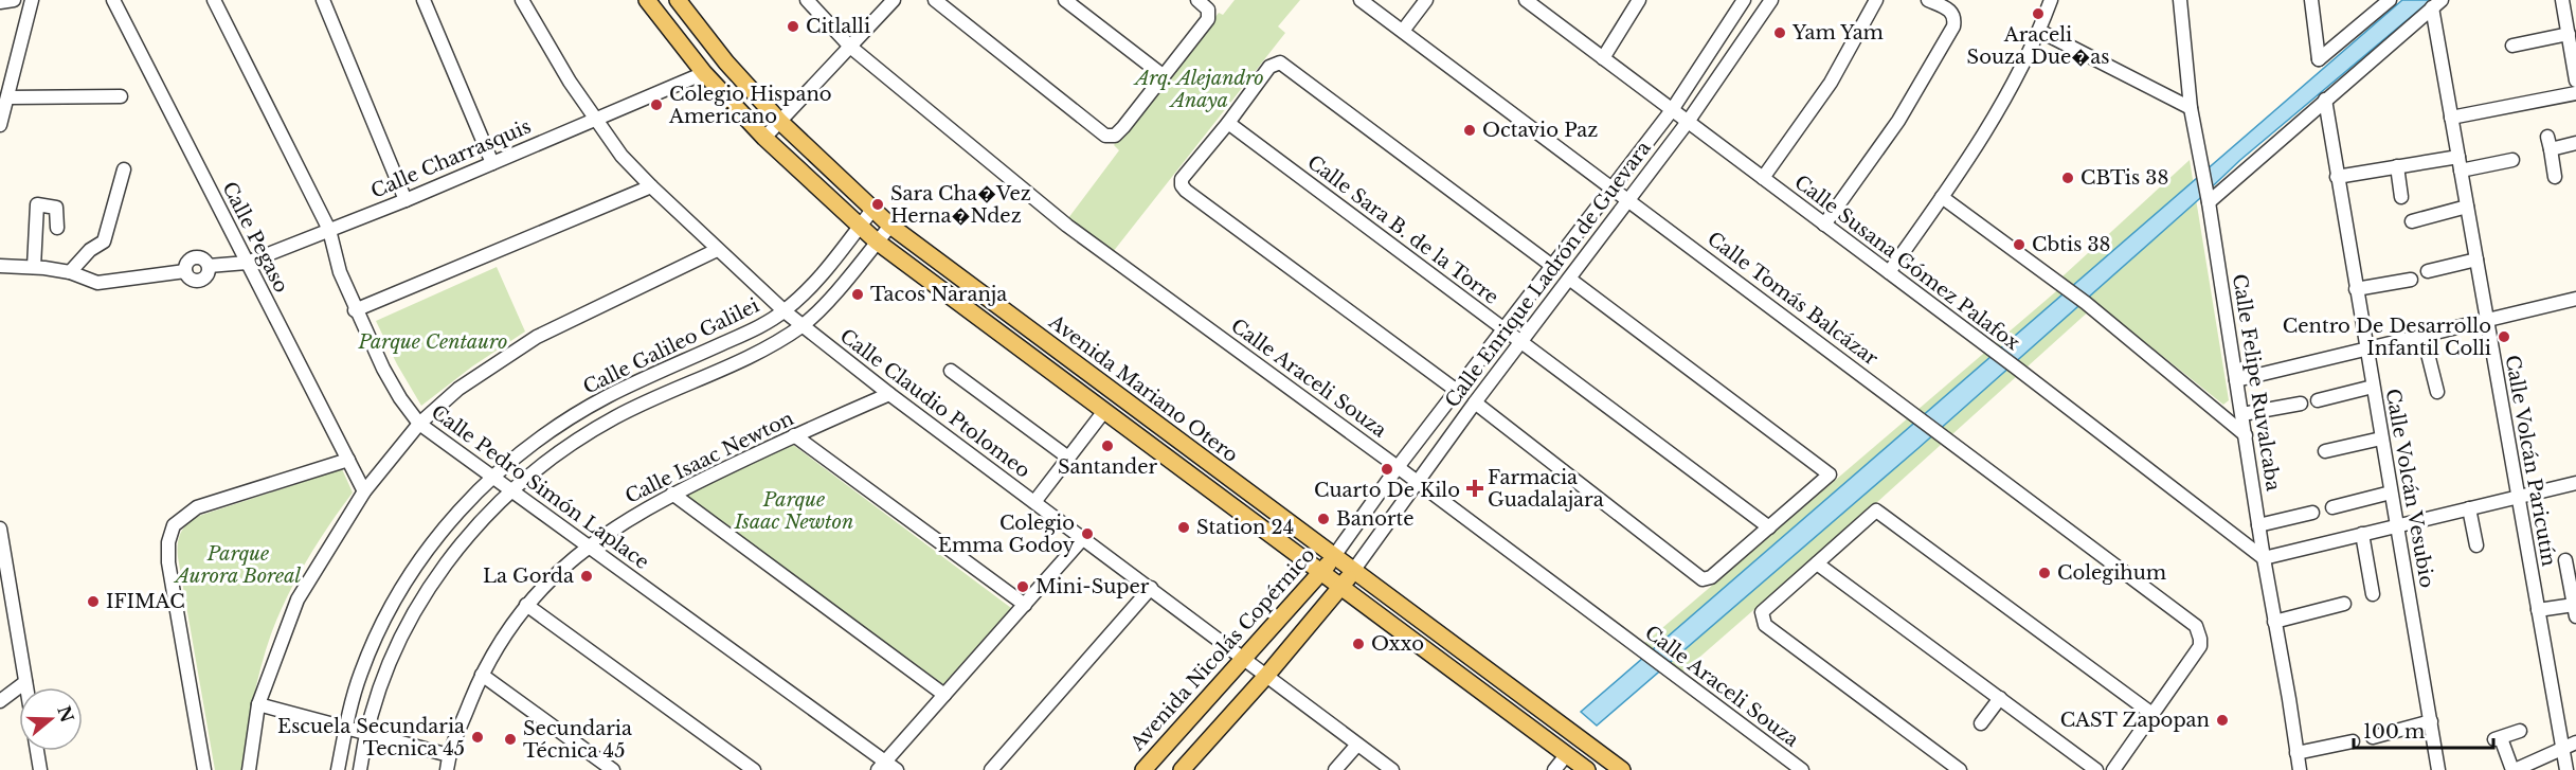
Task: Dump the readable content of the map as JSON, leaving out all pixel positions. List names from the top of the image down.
{
  "streets": {
    "main road": ["Avenida Mariano Otero", "Avenida Nicolás Copérnico"],
    "street": [
      "Calle Charrasquis",
      "Calle Sara B. de la Torre",
      "Calle Pegaso",
      "Calle Susana Gómez Palafox",
      "Calle Enrique Ladrón de Guevara",
      "Calle Tomás Balcázar",
      "Calle Galileo Galilei",
      "Calle Araceli Souza",
      "Calle Felipe Ruvalcaba",
      "Calle Claudio Ptolomeo",
      "Calle Isaac Newton",
      "Calle Volcán Paricutín",
      "Calle Pedro Simón Laplace",
      "Calle Volcán Vesubio"
    ]
  },
  "crossings": [
    ["Calle Charrasquis", "Calle Pegaso"],
    ["Calle Charrasquis", "Avenida Mariano Otero"],
    ["Calle Charrasquis", "Calle Claudio Ptolomeo"],
    ["Calle Charrasquis", "Calle Pedro Simón Laplace"],
    ["Calle Sara B. de la Torre", "Calle Enrique Ladrón de Guevara"],
    ["Calle Susana Gómez Palafox", "Calle Enrique Ladrón de Guevara"],
    ["Calle Susana Gómez Palafox", "Calle Felipe Ruvalcaba"],
    ["Calle Enrique Ladrón de Guevara", "Calle Tomás Balcázar"],
    ["Calle Enrique Ladrón de Guevara", "Calle Araceli Souza"],
    ["Calle Enrique Ladrón de Guevara", "Avenida Mariano Otero"],
    ["Calle Enrique Ladrón de Guevara", "Avenida Nicolás Copérnico"],
    ["Calle Galileo Galilei", "Avenida Mariano Otero"],
    ["Calle Galileo Galilei", "Calle Claudio Ptolomeo"],
    ["Calle Galileo Galilei", "Calle Pedro Simón Laplace"],
    ["Avenida Mariano Otero", "Avenida Nicolás Copérnico"],
    ["Calle Claudio Ptolomeo", "Calle Isaac Newton"],
    ["Calle Claudio Ptolomeo", "Avenida Nicolás Copérnico"],
    ["Calle Isaac Newton", "Calle Pedro Simón Laplace"]
  ],
  "parks": [
    "Arq. Alejandro Anaya",
    "Parque Centauro",
    "Parque Isaac Newton",
    "Parque Aurora Boreal"
  ],
  "places": {
    "other": [
      "Araceli Souza Due�as",
      "Citlalli",
      "Yam Yam",
      "Colegio Hispano Americano",
      "Octavio Paz",
      "CBTis 38",
      "Sara Cha�Vez Herna�Ndez",
      "Cbtis 38",
      "Tacos Naranja",
      "Centro De Desarrollo Infantil Colli",
      "Santander",
      "Cuarto De Kilo",
      "Banorte",
      "Station 24",
      "Colegio Emma Godoy",
      "Colegihum",
      "La Gorda",
      "Mini-Super",
      "IFIMAC",
      "Oxxo",
      "CAST Zapopan",
      "Escuela Secundaria Tecnica 45",
      "Secundaria Técnica 45"
    ],
    "health": ["Farmacia Guadalajara"]
  },
  "scale_bar": "100 m",
  "north": "right"
}
